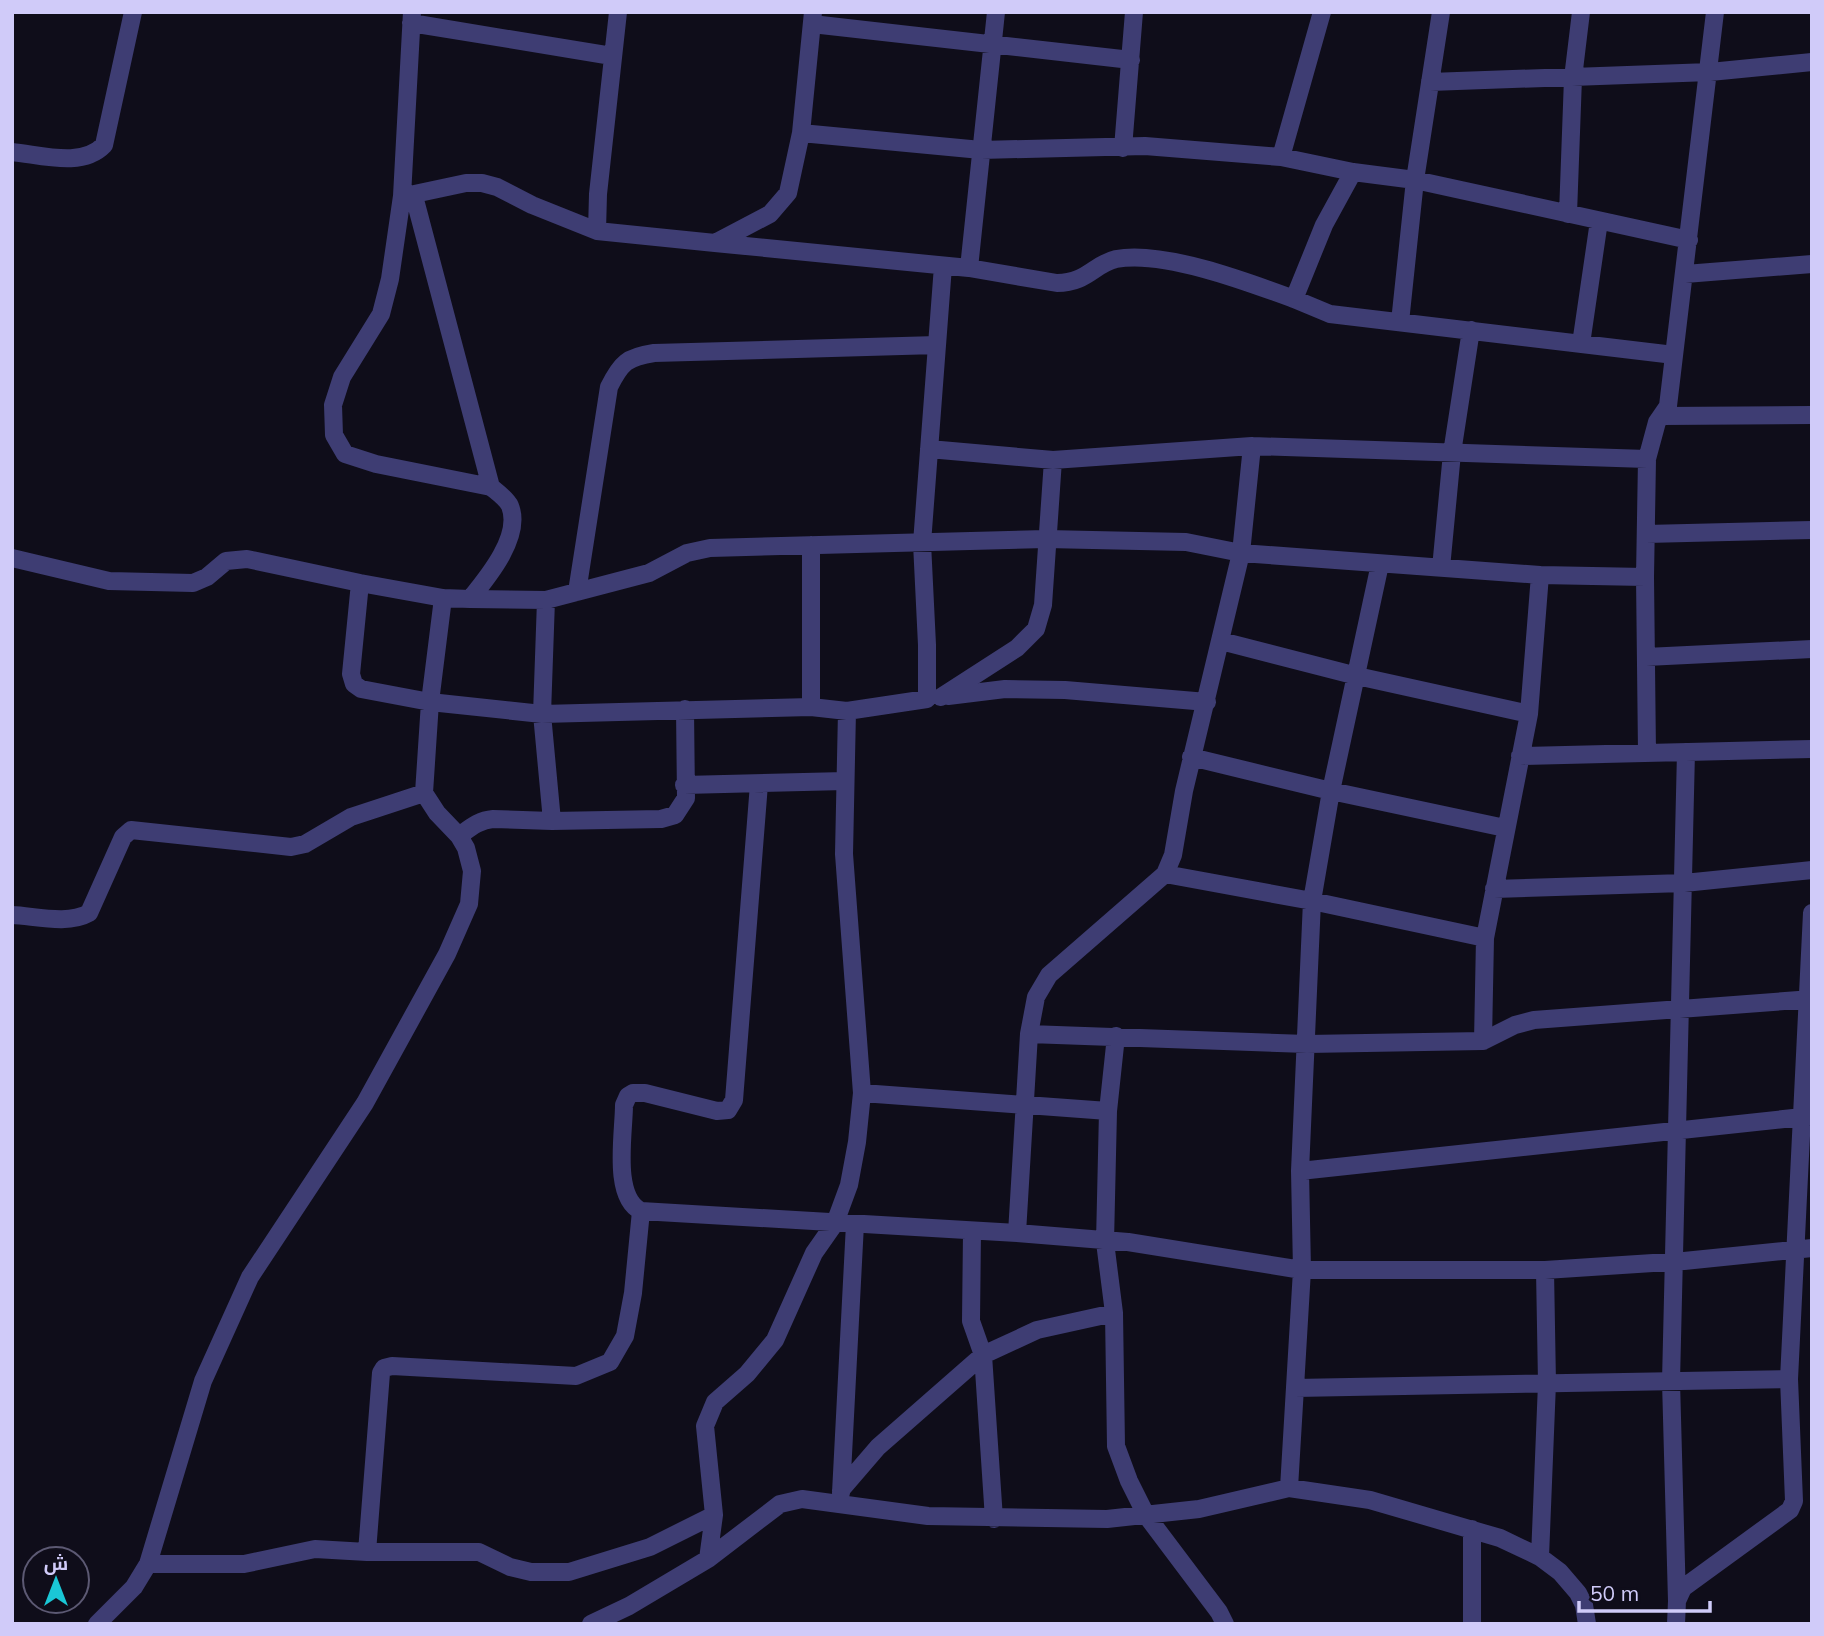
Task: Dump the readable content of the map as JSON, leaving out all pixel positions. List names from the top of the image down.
{
  "scale_bar": "50 m",
  "north": "top"
}
